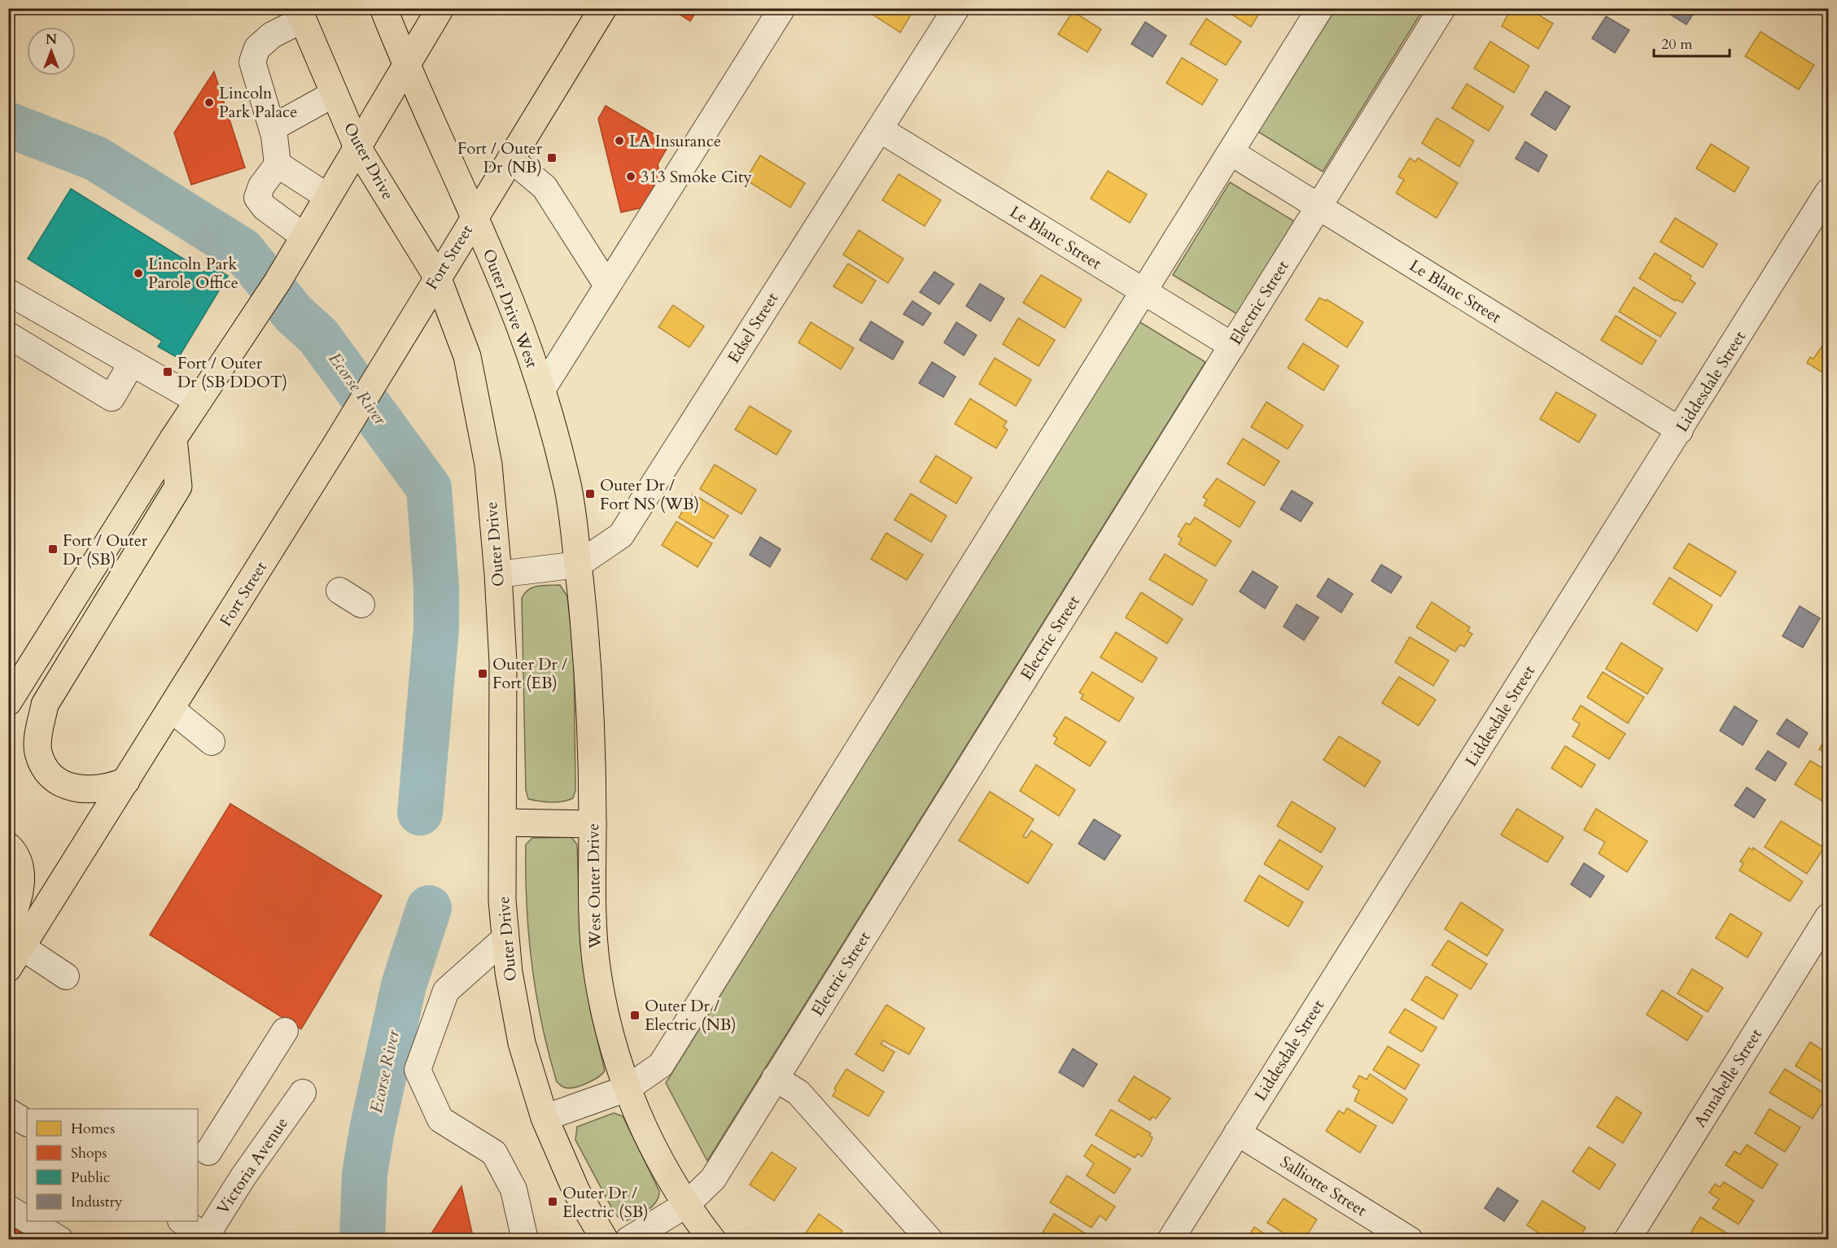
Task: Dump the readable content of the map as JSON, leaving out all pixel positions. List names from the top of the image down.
{
  "streets": {
    "main road": [
      "Outer Drive",
      "Fort Street",
      "Outer Drive West",
      "West Outer Drive"
    ],
    "street": [
      "Le Blanc Street",
      "Electric Street",
      "Edsel Street",
      "Liddesdale Street",
      "Annabelle Street",
      "Victoria Avenue",
      "Salliotte Street"
    ]
  },
  "crossings": [
    ["Outer Drive", "Fort Street"],
    ["Outer Drive", "Edsel Street"],
    ["Le Blanc Street", "Electric Street"],
    ["Le Blanc Street", "Edsel Street"],
    ["Le Blanc Street", "Liddesdale Street"],
    ["Fort Street", "Outer Drive West"],
    ["Electric Street", "West Outer Drive"],
    ["Outer Drive West", "Edsel Street"],
    ["Outer Drive West", "West Outer Drive"],
    ["Edsel Street", "West Outer Drive"],
    ["Liddesdale Street", "Salliotte Street"]
  ],
  "water": ["Ecorse River"],
  "places": {
    "other": [
      "Lincoln Park Palace",
      "LA Insurance",
      "313 Smoke City",
      "Lincoln Park Parole Office"
    ],
    "transit": [
      "Fort / Outer Dr (NB)",
      "Fort / Outer Dr (SB DDOT)",
      "Outer Dr / Fort NS (WB)",
      "Fort / Outer Dr (SB)",
      "Outer Dr / Fort (EB)",
      "Outer Dr / Electric (NB)",
      "Outer Dr / Electric (SB)"
    ]
  },
  "legend": [
    "Homes",
    "Shops",
    "Public",
    "Industry"
  ],
  "scale_bar": "20 m",
  "north": "top"
}
